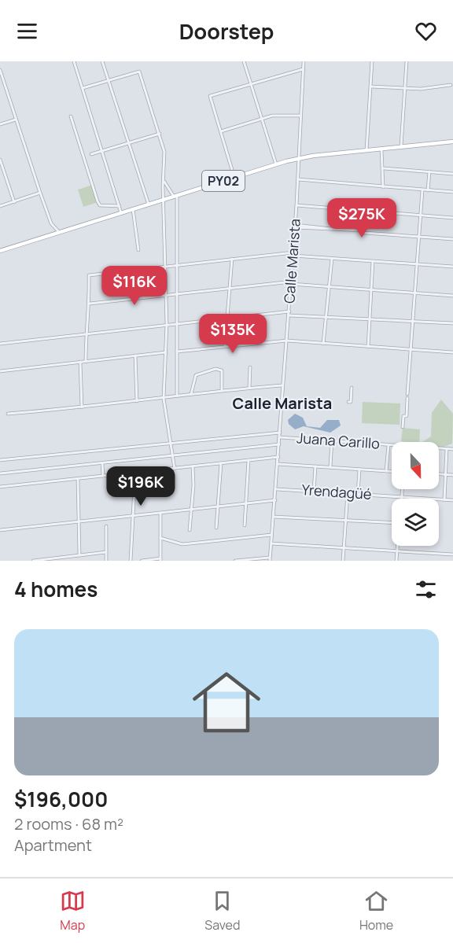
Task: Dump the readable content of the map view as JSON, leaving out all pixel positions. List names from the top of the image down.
{
  "streets": {
    "main road": ["PY02"],
    "street": ["Calle Marista", "Juana Carillo", "Yrendagüé"]
  },
  "crossings": [
    ["PY02", "Calle Marista"],
    ["Calle Marista", "Juana Carillo"],
    ["Calle Marista", "Yrendagüé"]
  ],
  "districts": ["Calle Marista"],
  "north": "bottom",
  "page": {
    "header": "Doorstep",
    "price": [
      "$275K",
      "$116K",
      "$135K",
      "$196K"
    ],
    "heading": "4 homes",
    "list": [
      {
        "name": "$196,000",
        "note": "2 rooms · 68 m² · Apartment"
      }
    ],
    "tabs": ["Map", "Saved", "Home"]
  }
}
